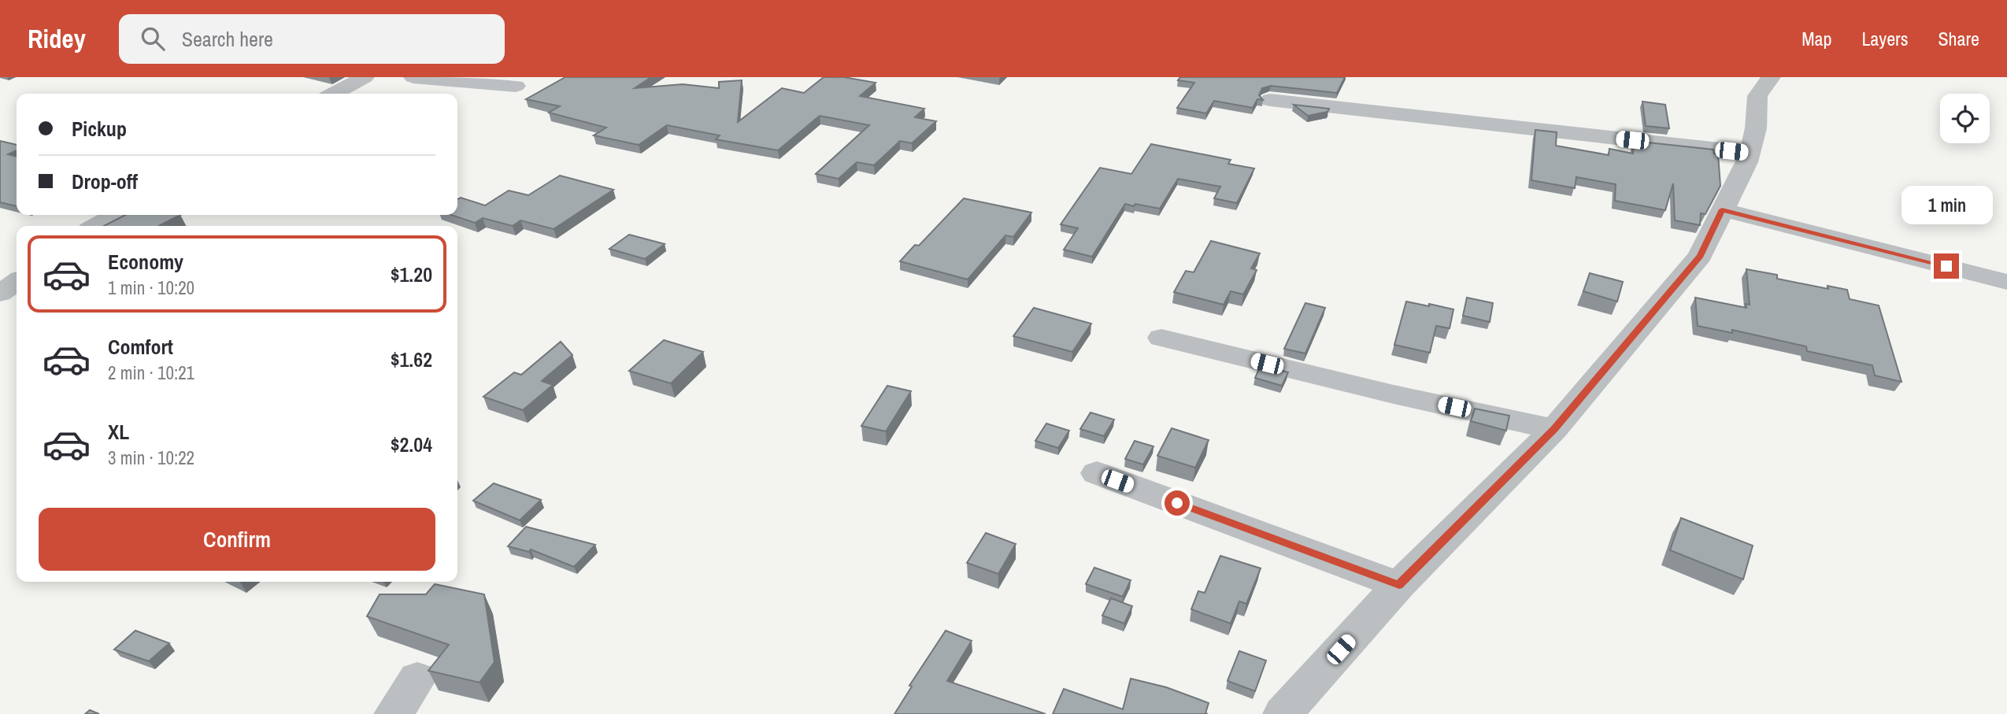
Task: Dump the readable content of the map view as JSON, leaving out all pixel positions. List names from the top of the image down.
{
  "page": {
    "header": "Ridey",
    "search": "Search here",
    "nav": ["Map", "Layers", "Share"],
    "banner": ["Pickup", "Drop-off"],
    "bubble": "1 min",
    "list": [
      {
        "name": "Economy",
        "note": "1 min · 10:20",
        "value": "$1.20"
      },
      {
        "name": "Comfort",
        "note": "2 min · 10:21",
        "value": "$1.62"
      },
      {
        "name": "XL",
        "note": "3 min · 10:22",
        "value": "$2.04"
      }
    ],
    "buttons": "Confirm"
  }
}
